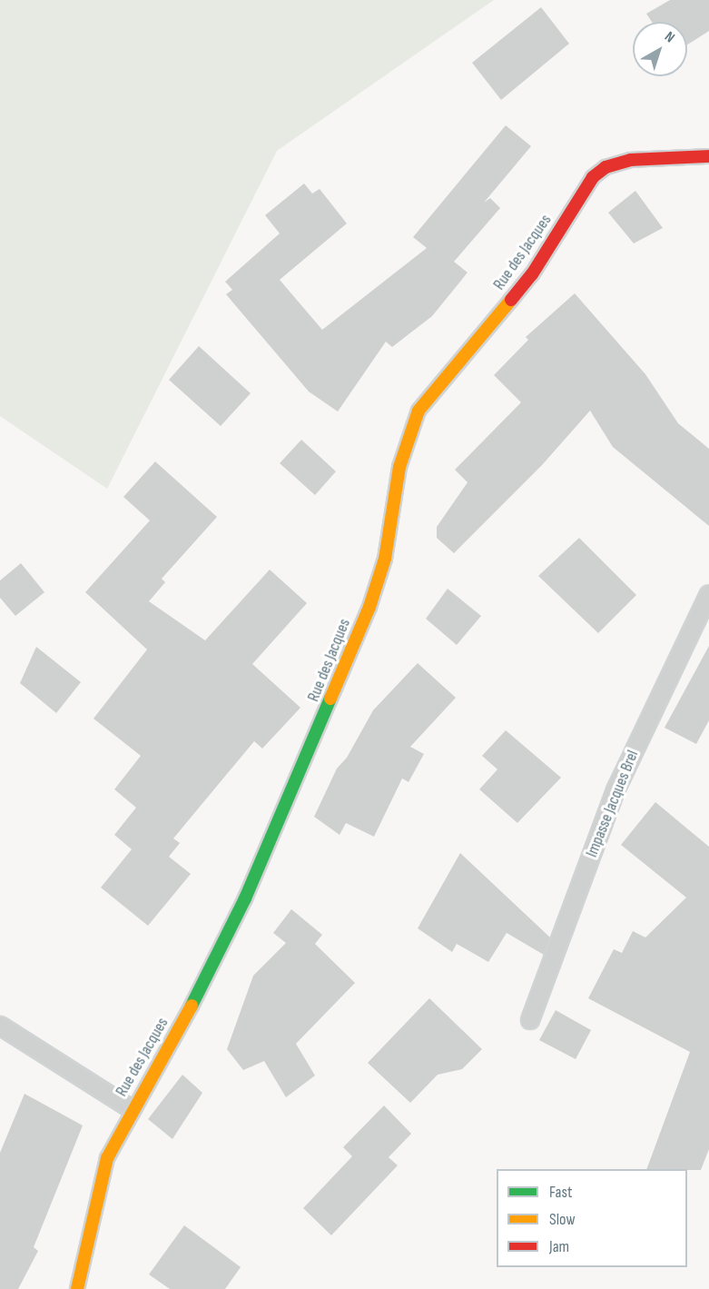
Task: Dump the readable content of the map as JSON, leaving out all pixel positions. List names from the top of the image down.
{
  "streets": {
    "street": ["Rue des Jacques"],
    "lane": ["Impasse Jacques Brel"]
  },
  "legend": ["Fast", "Slow", "Jam"],
  "north": "top right"
}
